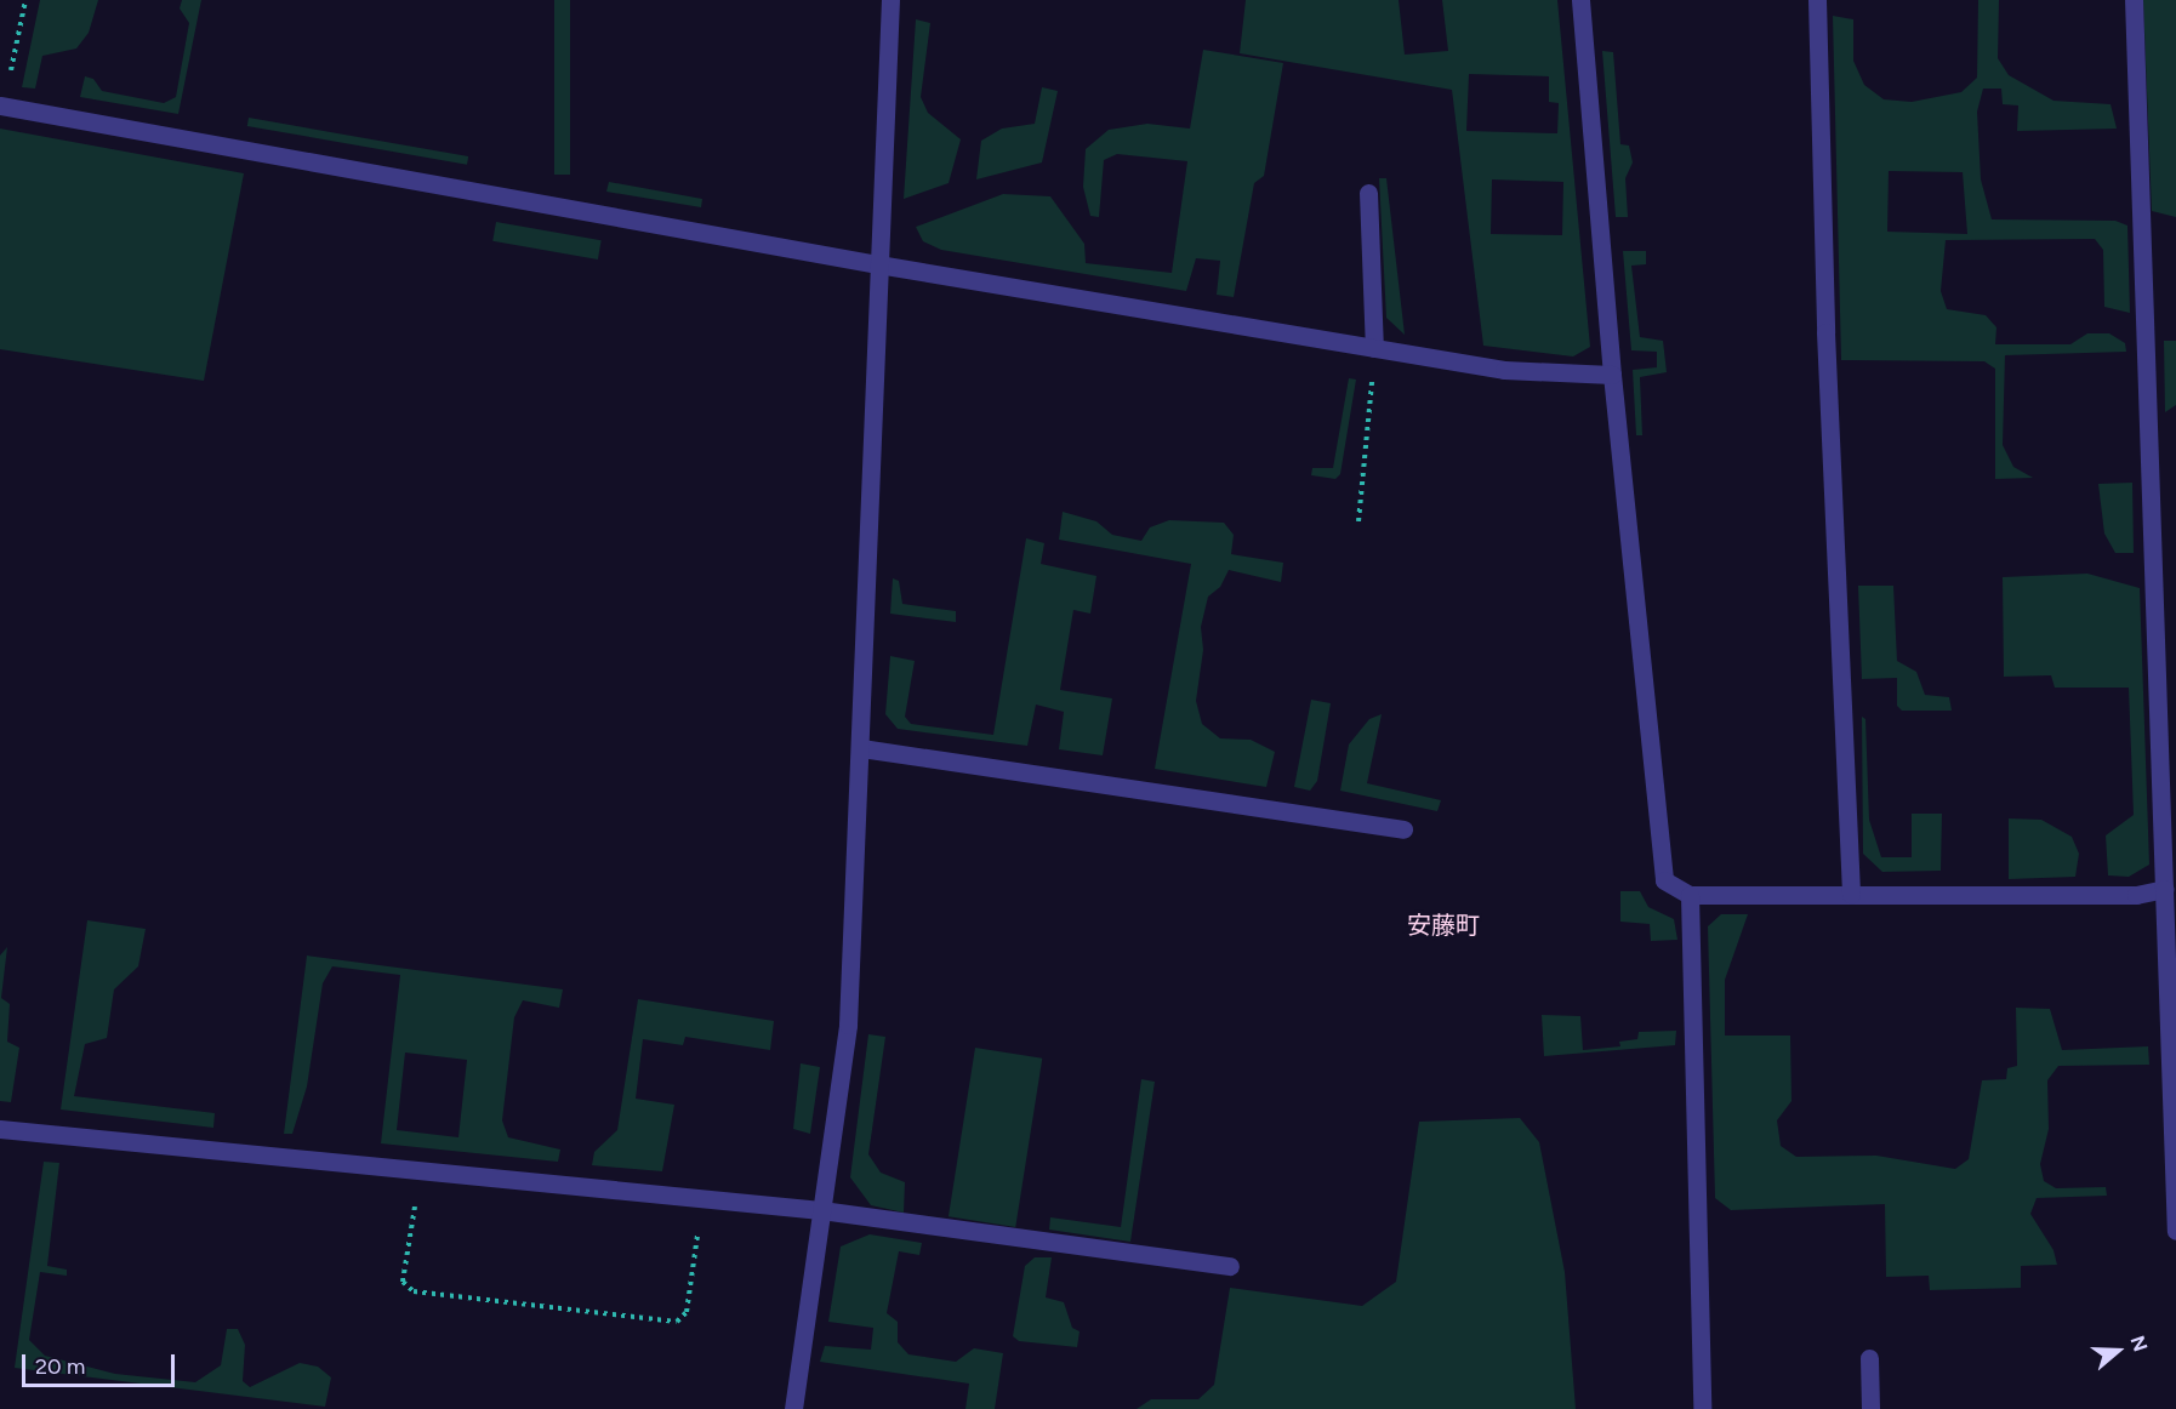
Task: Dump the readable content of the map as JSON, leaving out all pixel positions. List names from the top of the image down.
{
  "districts": ["安藤町"],
  "scale_bar": "20 m",
  "north": "right"
}
